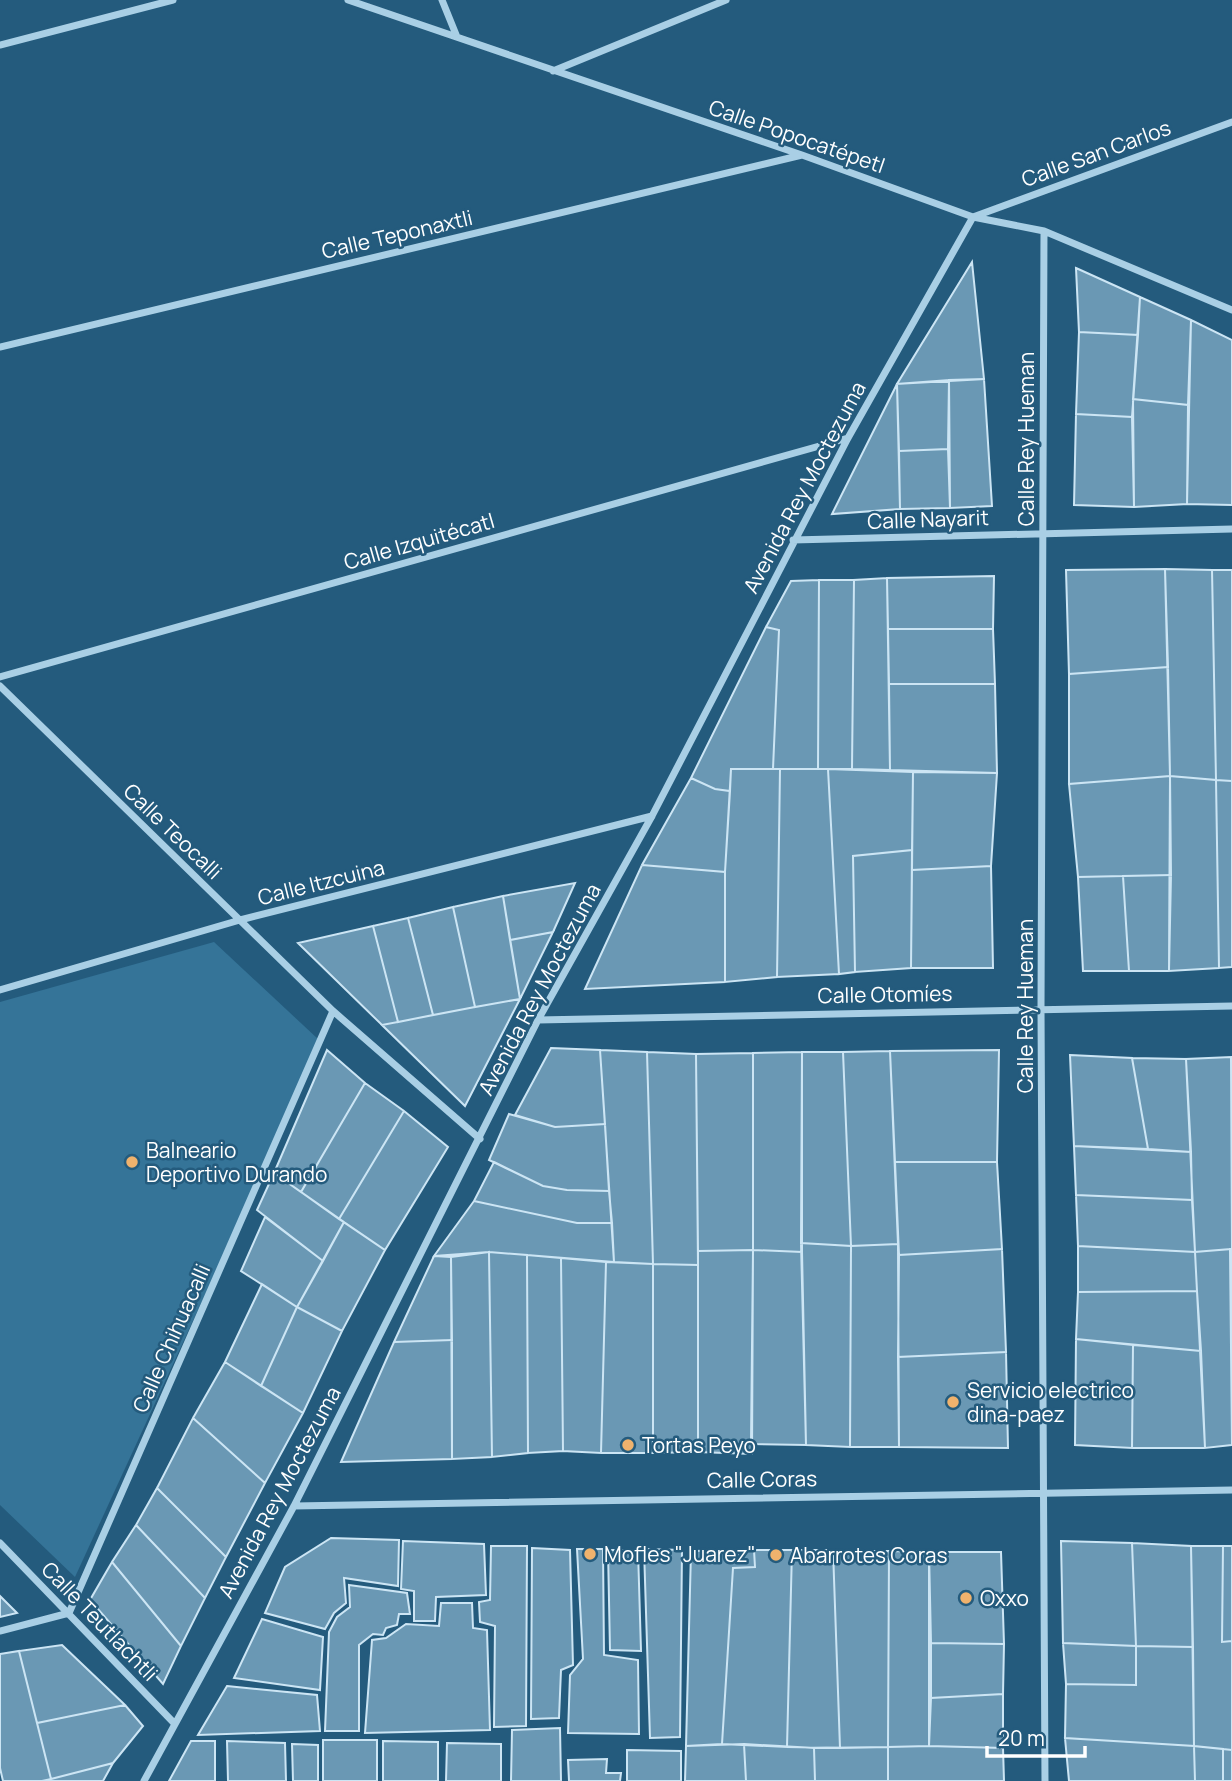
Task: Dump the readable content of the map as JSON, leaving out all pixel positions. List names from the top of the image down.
{
  "streets": {
    "street": [
      "Calle Popocatépetl",
      "Calle San Carlos",
      "Calle Teponaxtli",
      "Calle Rey Hueman",
      "Avenida Rey Moctezuma",
      "Calle Nayarit",
      "Calle Izquitécatl",
      "Calle Teocalli",
      "Calle Itzcuina",
      "Calle Otomíes",
      "Calle Chihuacalli",
      "Calle Coras",
      "Calle Teutlachtli"
    ]
  },
  "crossings": [
    ["Calle Popocatépetl", "Calle San Carlos"],
    ["Calle Popocatépetl", "Calle Teponaxtli"],
    ["Calle Popocatépetl", "Calle Rey Hueman"],
    ["Calle Popocatépetl", "Avenida Rey Moctezuma"],
    ["Calle San Carlos", "Avenida Rey Moctezuma"],
    ["Calle Rey Hueman", "Calle Nayarit"],
    ["Calle Rey Hueman", "Calle Otomíes"],
    ["Calle Rey Hueman", "Calle Coras"],
    ["Avenida Rey Moctezuma", "Calle Nayarit"],
    ["Avenida Rey Moctezuma", "Calle Izquitécatl"],
    ["Avenida Rey Moctezuma", "Calle Teocalli"],
    ["Avenida Rey Moctezuma", "Calle Itzcuina"],
    ["Avenida Rey Moctezuma", "Calle Otomíes"],
    ["Avenida Rey Moctezuma", "Calle Coras"],
    ["Avenida Rey Moctezuma", "Calle Teutlachtli"],
    ["Calle Teocalli", "Calle Itzcuina"],
    ["Calle Teocalli", "Calle Chihuacalli"],
    ["Calle Chihuacalli", "Calle Teutlachtli"]
  ],
  "places": [
    "Balneario Deportivo Durando",
    "Servicio electrico dina-paez",
    "Tortas Peyo",
    "Mofles \"Juarez\"",
    "Abarrotes Coras",
    "Oxxo"
  ],
  "scale_bar": "20 m"
}
